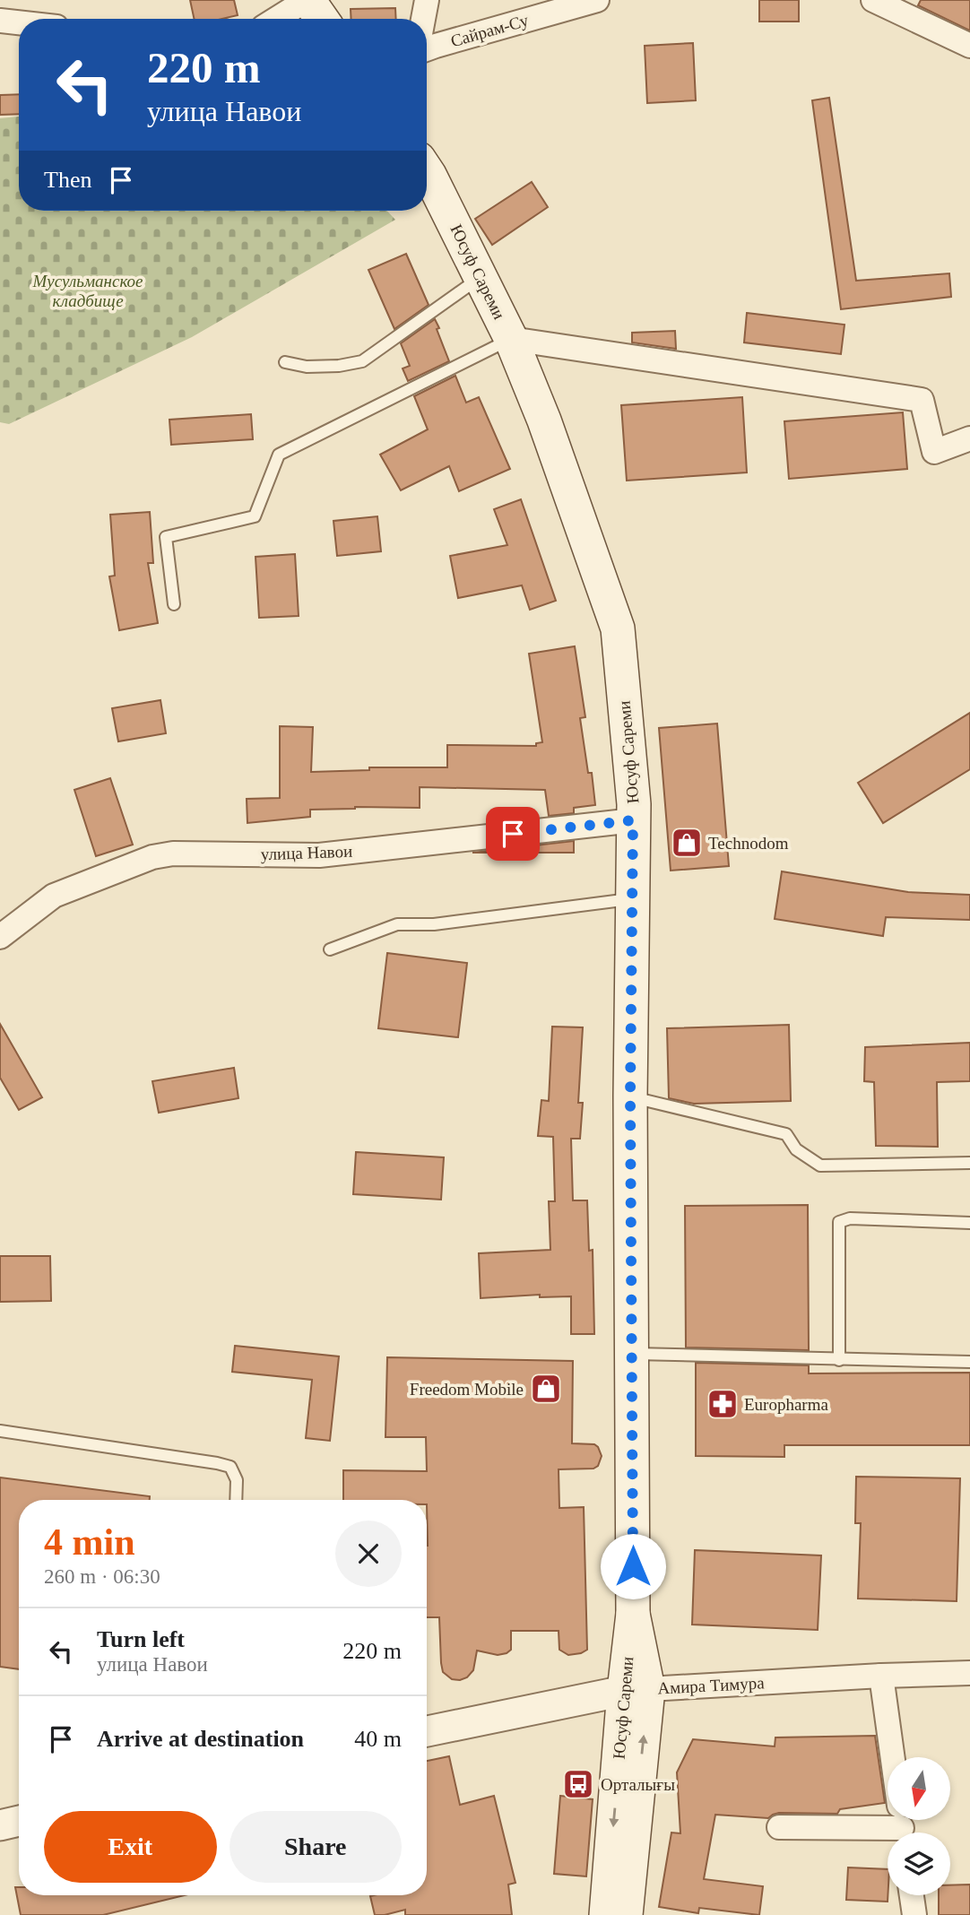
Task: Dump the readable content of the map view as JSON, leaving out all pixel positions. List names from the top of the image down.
{
  "streets": {
    "main road": ["Юсуф Сареми"],
    "street": ["Сайрам-Су", "улица Навои", "Амира Тимура"]
  },
  "crossings": [
    ["Юсуф Сареми", "улица Навои"],
    ["Юсуф Сареми", "Амира Тимура"]
  ],
  "parks": ["Мусульманское кладбище"],
  "places": {
    "shop": ["Technodom", "Freedom Mobile"],
    "pharmacy": ["Europharma"],
    "bus stop": ["Орталығы"]
  },
  "north": "bottom",
  "page": {
    "turn": ["220 m", "улица Навои"],
    "then": "Then",
    "heading": ["4 min", "260 m · 06:30"],
    "list": [
      {
        "name": "Turn left",
        "note": "улица Навои",
        "value": "220 m"
      },
      {
        "name": "Arrive at destination",
        "value": "40 m"
      }
    ],
    "buttons": ["Exit", "Share"]
  }
}
